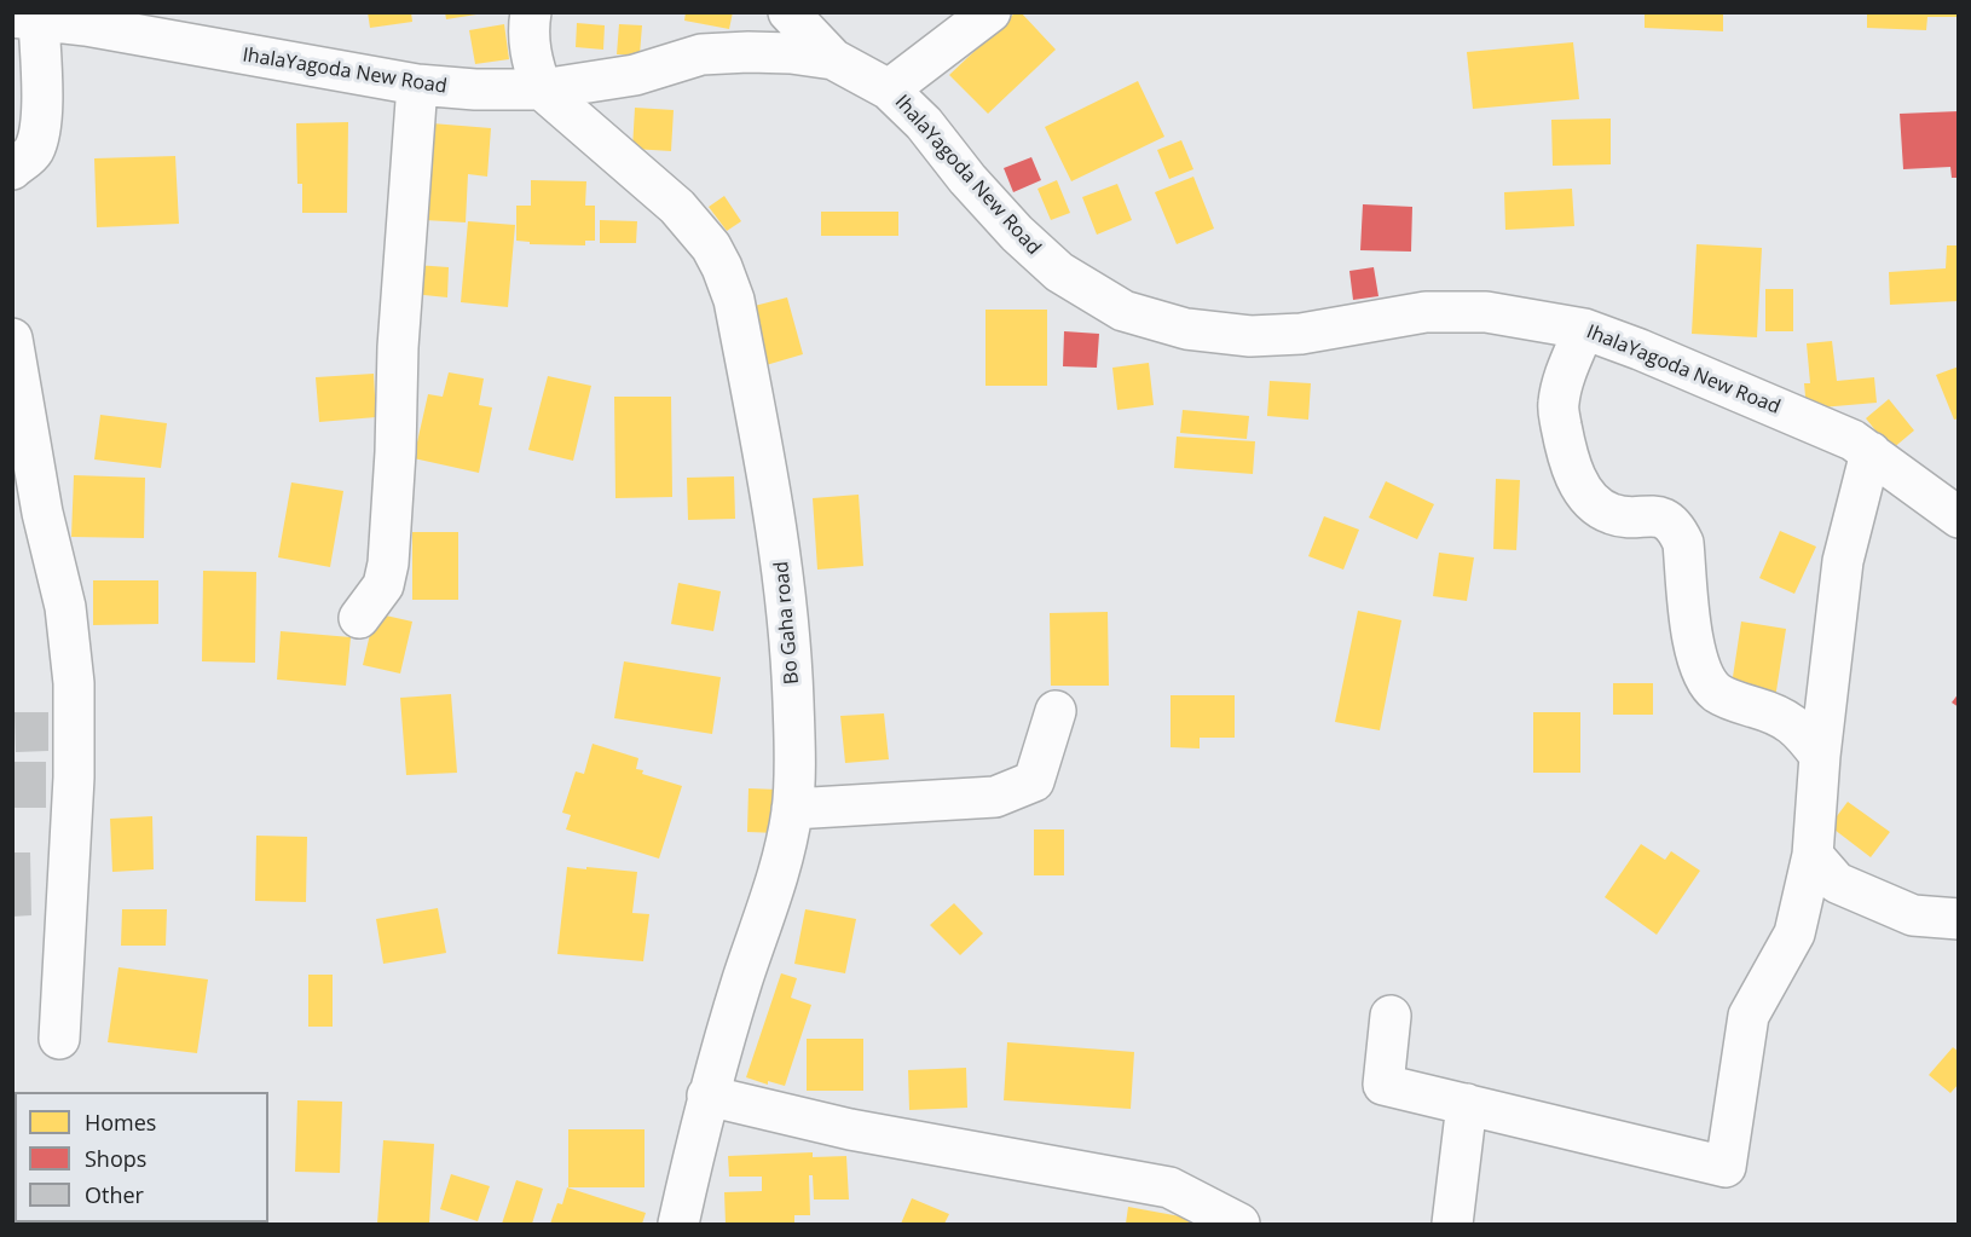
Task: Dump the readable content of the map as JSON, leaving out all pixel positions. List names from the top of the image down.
{
  "streets": {
    "street": ["IhalaYagoda New Road", "Bo Gaha road"]
  },
  "crossings": [
    ["IhalaYagoda New Road", "Bo Gaha road"]
  ],
  "legend": ["Homes", "Shops", "Other"]
}
